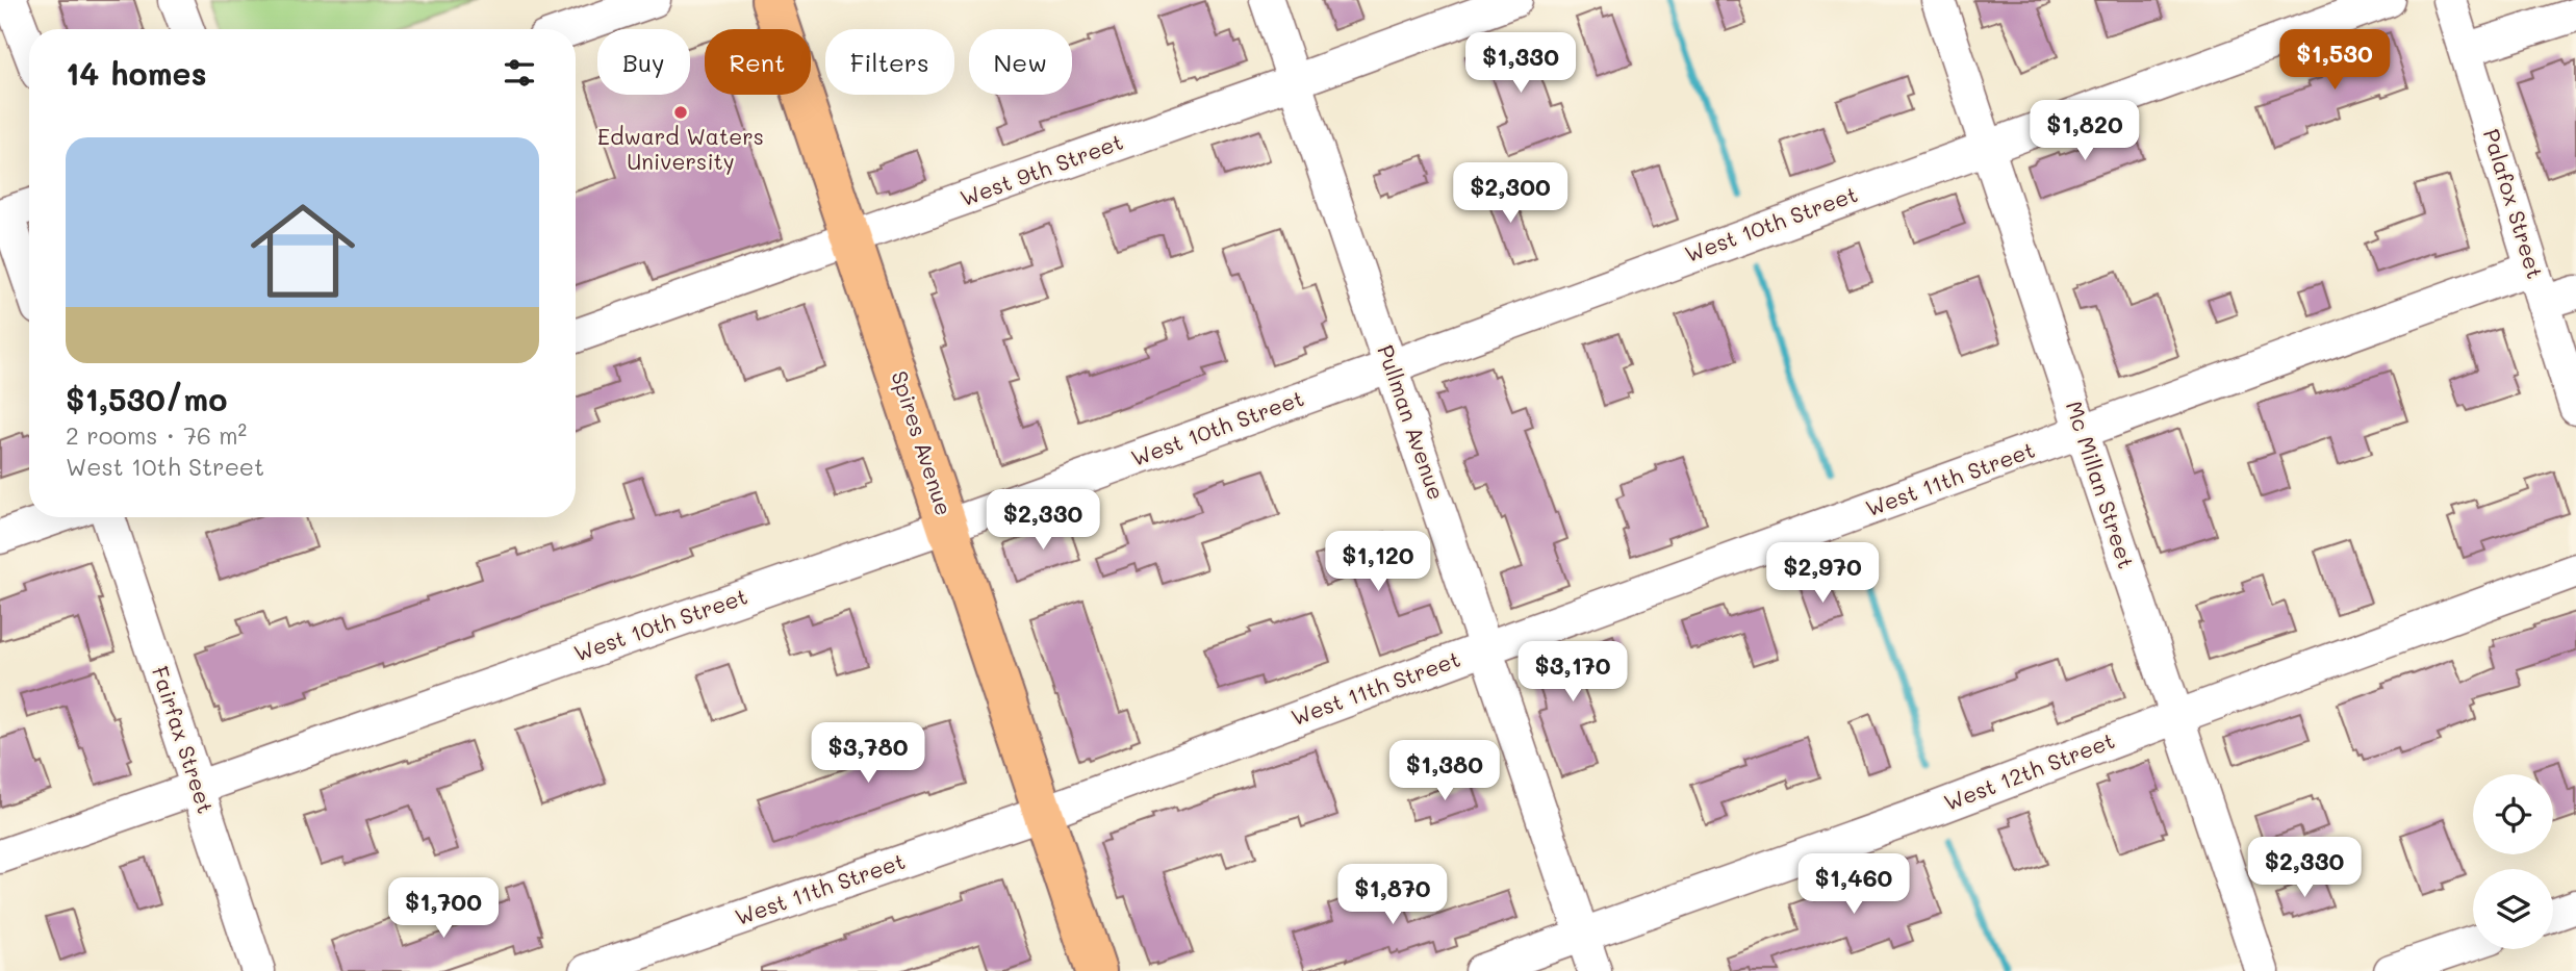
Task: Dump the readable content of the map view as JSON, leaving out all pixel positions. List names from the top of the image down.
{
  "streets": {
    "main road": ["Spires Avenue"],
    "street": [
      "West 9th Street",
      "Palafox Street",
      "West 10th Street",
      "Pullman Avenue",
      "West 11th Street",
      "Mc Millan Street",
      "Fairfax Street",
      "West 12th Street"
    ]
  },
  "crossings": [
    ["West 9th Street", "Pullman Avenue"],
    ["West 9th Street", "Spires Avenue"],
    ["Palafox Street", "West 11th Street"],
    ["West 10th Street", "Pullman Avenue"],
    ["West 10th Street", "Spires Avenue"],
    ["West 10th Street", "Mc Millan Street"],
    ["West 10th Street", "Fairfax Street"],
    ["Pullman Avenue", "West 11th Street"],
    ["Pullman Avenue", "West 12th Street"],
    ["Spires Avenue", "West 11th Street"],
    ["West 11th Street", "Mc Millan Street"],
    ["Mc Millan Street", "West 12th Street"]
  ],
  "places": ["Edward Waters University"],
  "page": {
    "price": [
      "$1,530",
      "$1,330",
      "$1,820",
      "$2,300",
      "$2,330",
      "$1,120",
      "$2,970",
      "$3,170",
      "$3,780",
      "$1,380",
      "$2,330",
      "$1,460",
      "$1,870",
      "$1,700"
    ],
    "chip": [
      "Buy",
      "Rent",
      "Filters",
      "New"
    ],
    "heading": "14 homes",
    "list": [
      {
        "name": "$1,530/mo",
        "note": "2 rooms · 76 m² · West 10th Street"
      }
    ]
  }
}
